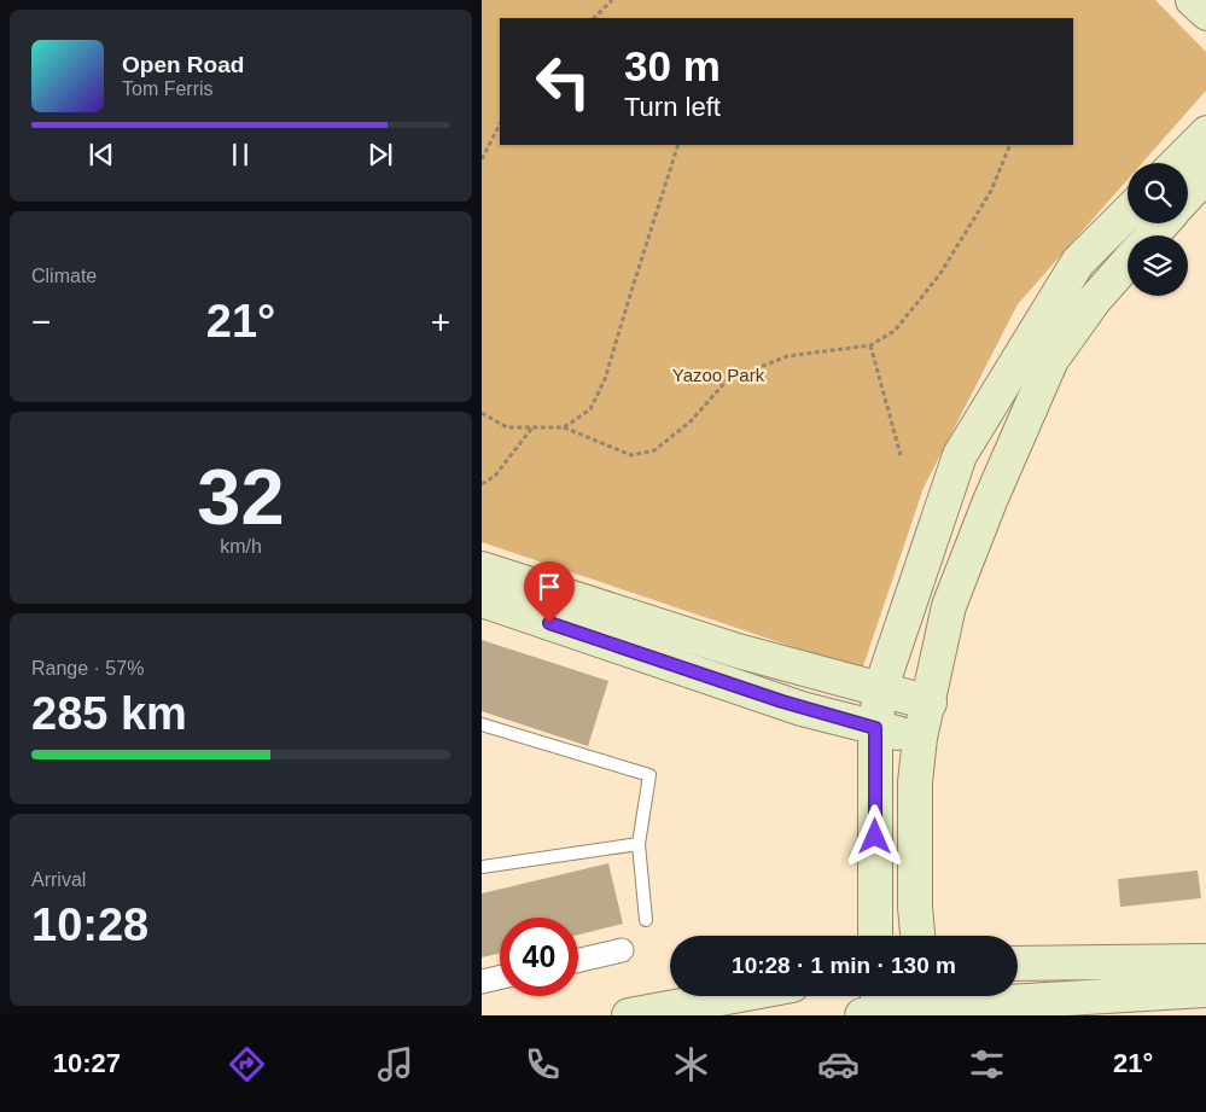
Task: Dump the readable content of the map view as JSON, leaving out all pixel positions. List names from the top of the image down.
{
  "parks": ["Yazoo Park"],
  "page": {
    "turn": ["30 m", "Turn left"],
    "song": ["Open Road", "Tom Ferris"],
    "tile": [
      "Climate",
      ["32", "km/h"],
      ["Range · 57%", "285 km"],
      ["Arrival", "10:28"]
    ],
    "heat": ["−", "21°", "+"],
    "limit": "40",
    "trip": "10:28 · 1 min · 130 m",
    "tabs": ["10:27", "21°"]
  }
}
